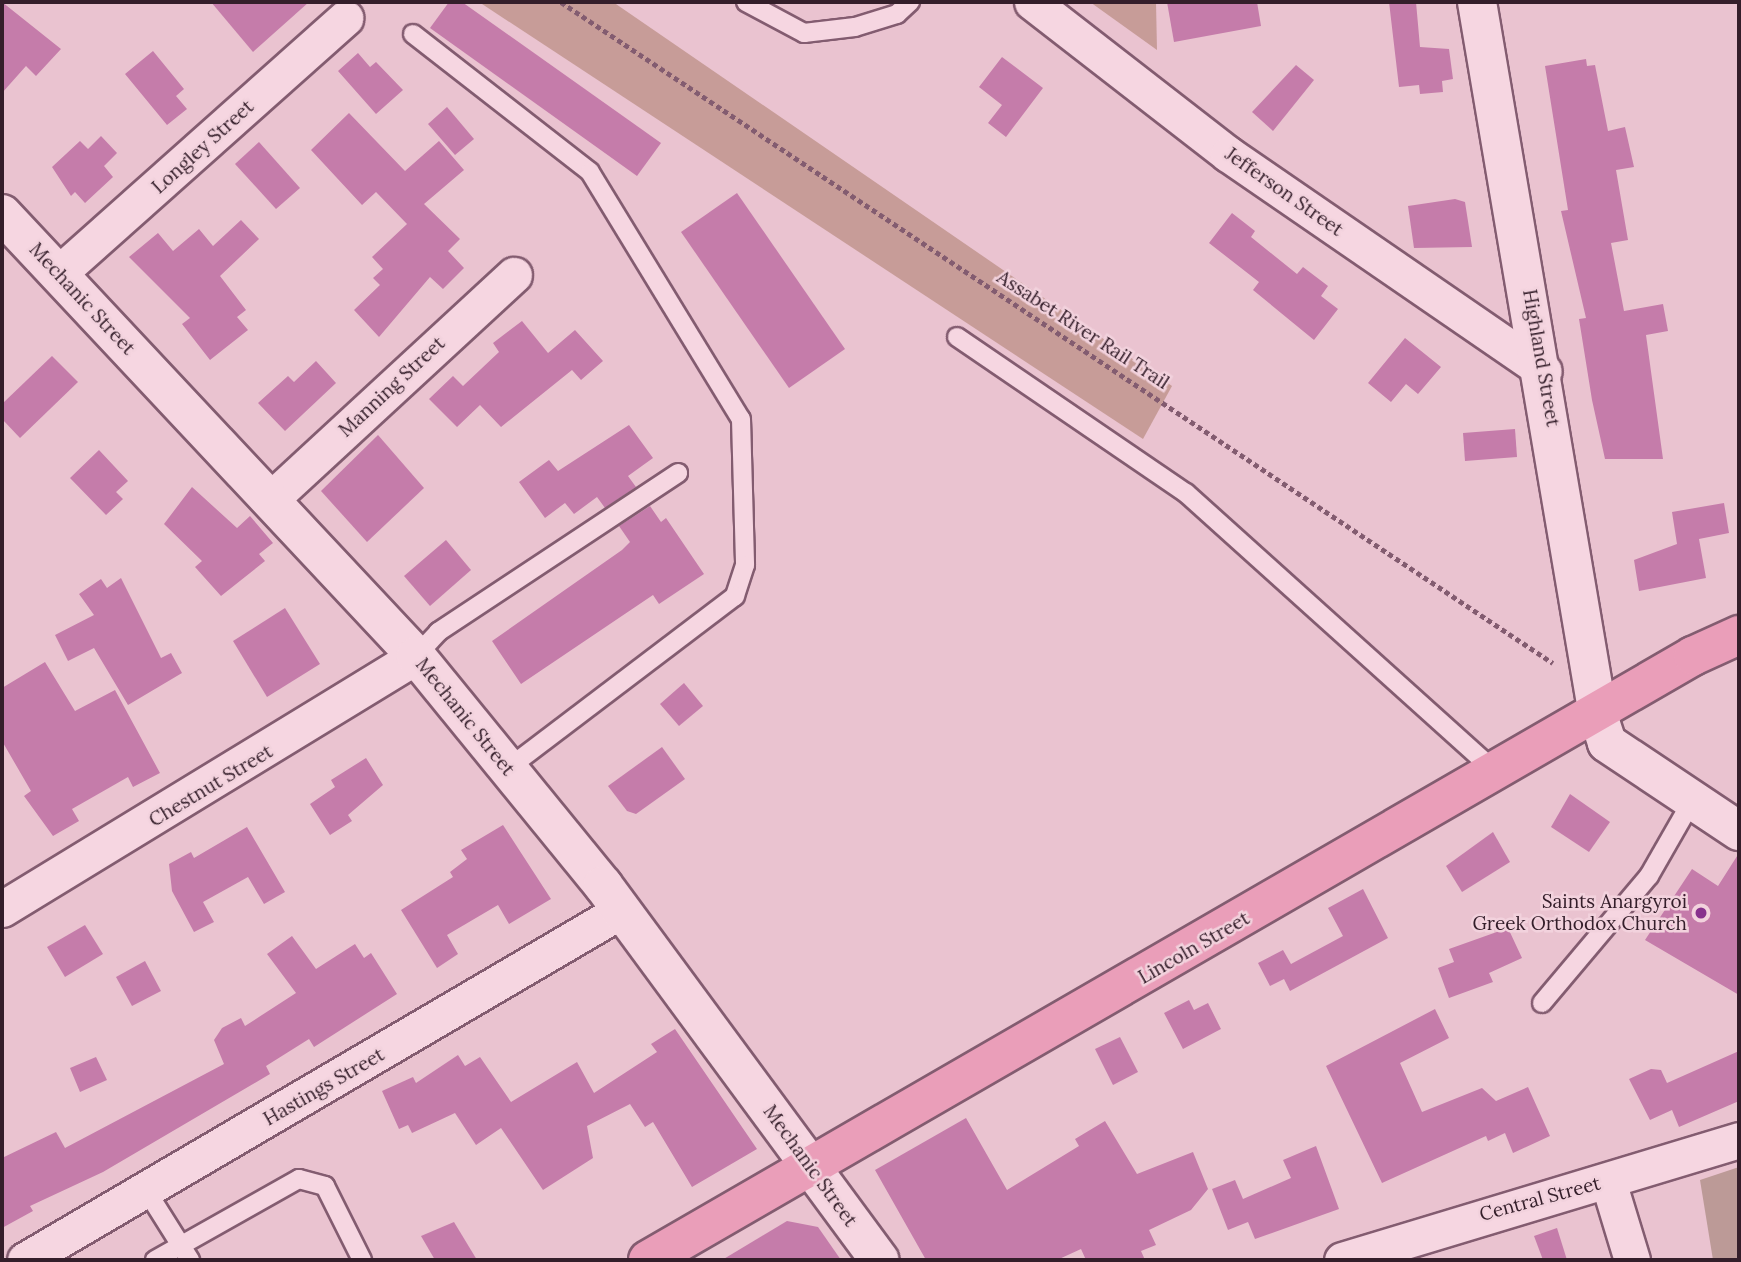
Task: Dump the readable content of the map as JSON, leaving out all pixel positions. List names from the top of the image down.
{
  "streets": {
    "main road": ["Lincoln Street"],
    "street": [
      "Longley Street",
      "Jefferson Street",
      "Mechanic Street",
      "Highland Street",
      "Manning Street",
      "Chestnut Street",
      "Hastings Street",
      "Central Street"
    ],
    "path": ["Assabet River Rail Trail"]
  },
  "crossings": [
    ["Longley Street", "Mechanic Street"],
    ["Jefferson Street", "Highland Street"],
    ["Mechanic Street", "Manning Street"],
    ["Mechanic Street", "Chestnut Street"],
    ["Mechanic Street", "Lincoln Street"],
    ["Mechanic Street", "Hastings Street"],
    ["Highland Street", "Lincoln Street"]
  ],
  "places": ["Saints Anargyroi Greek Orthodox Church"]
}
